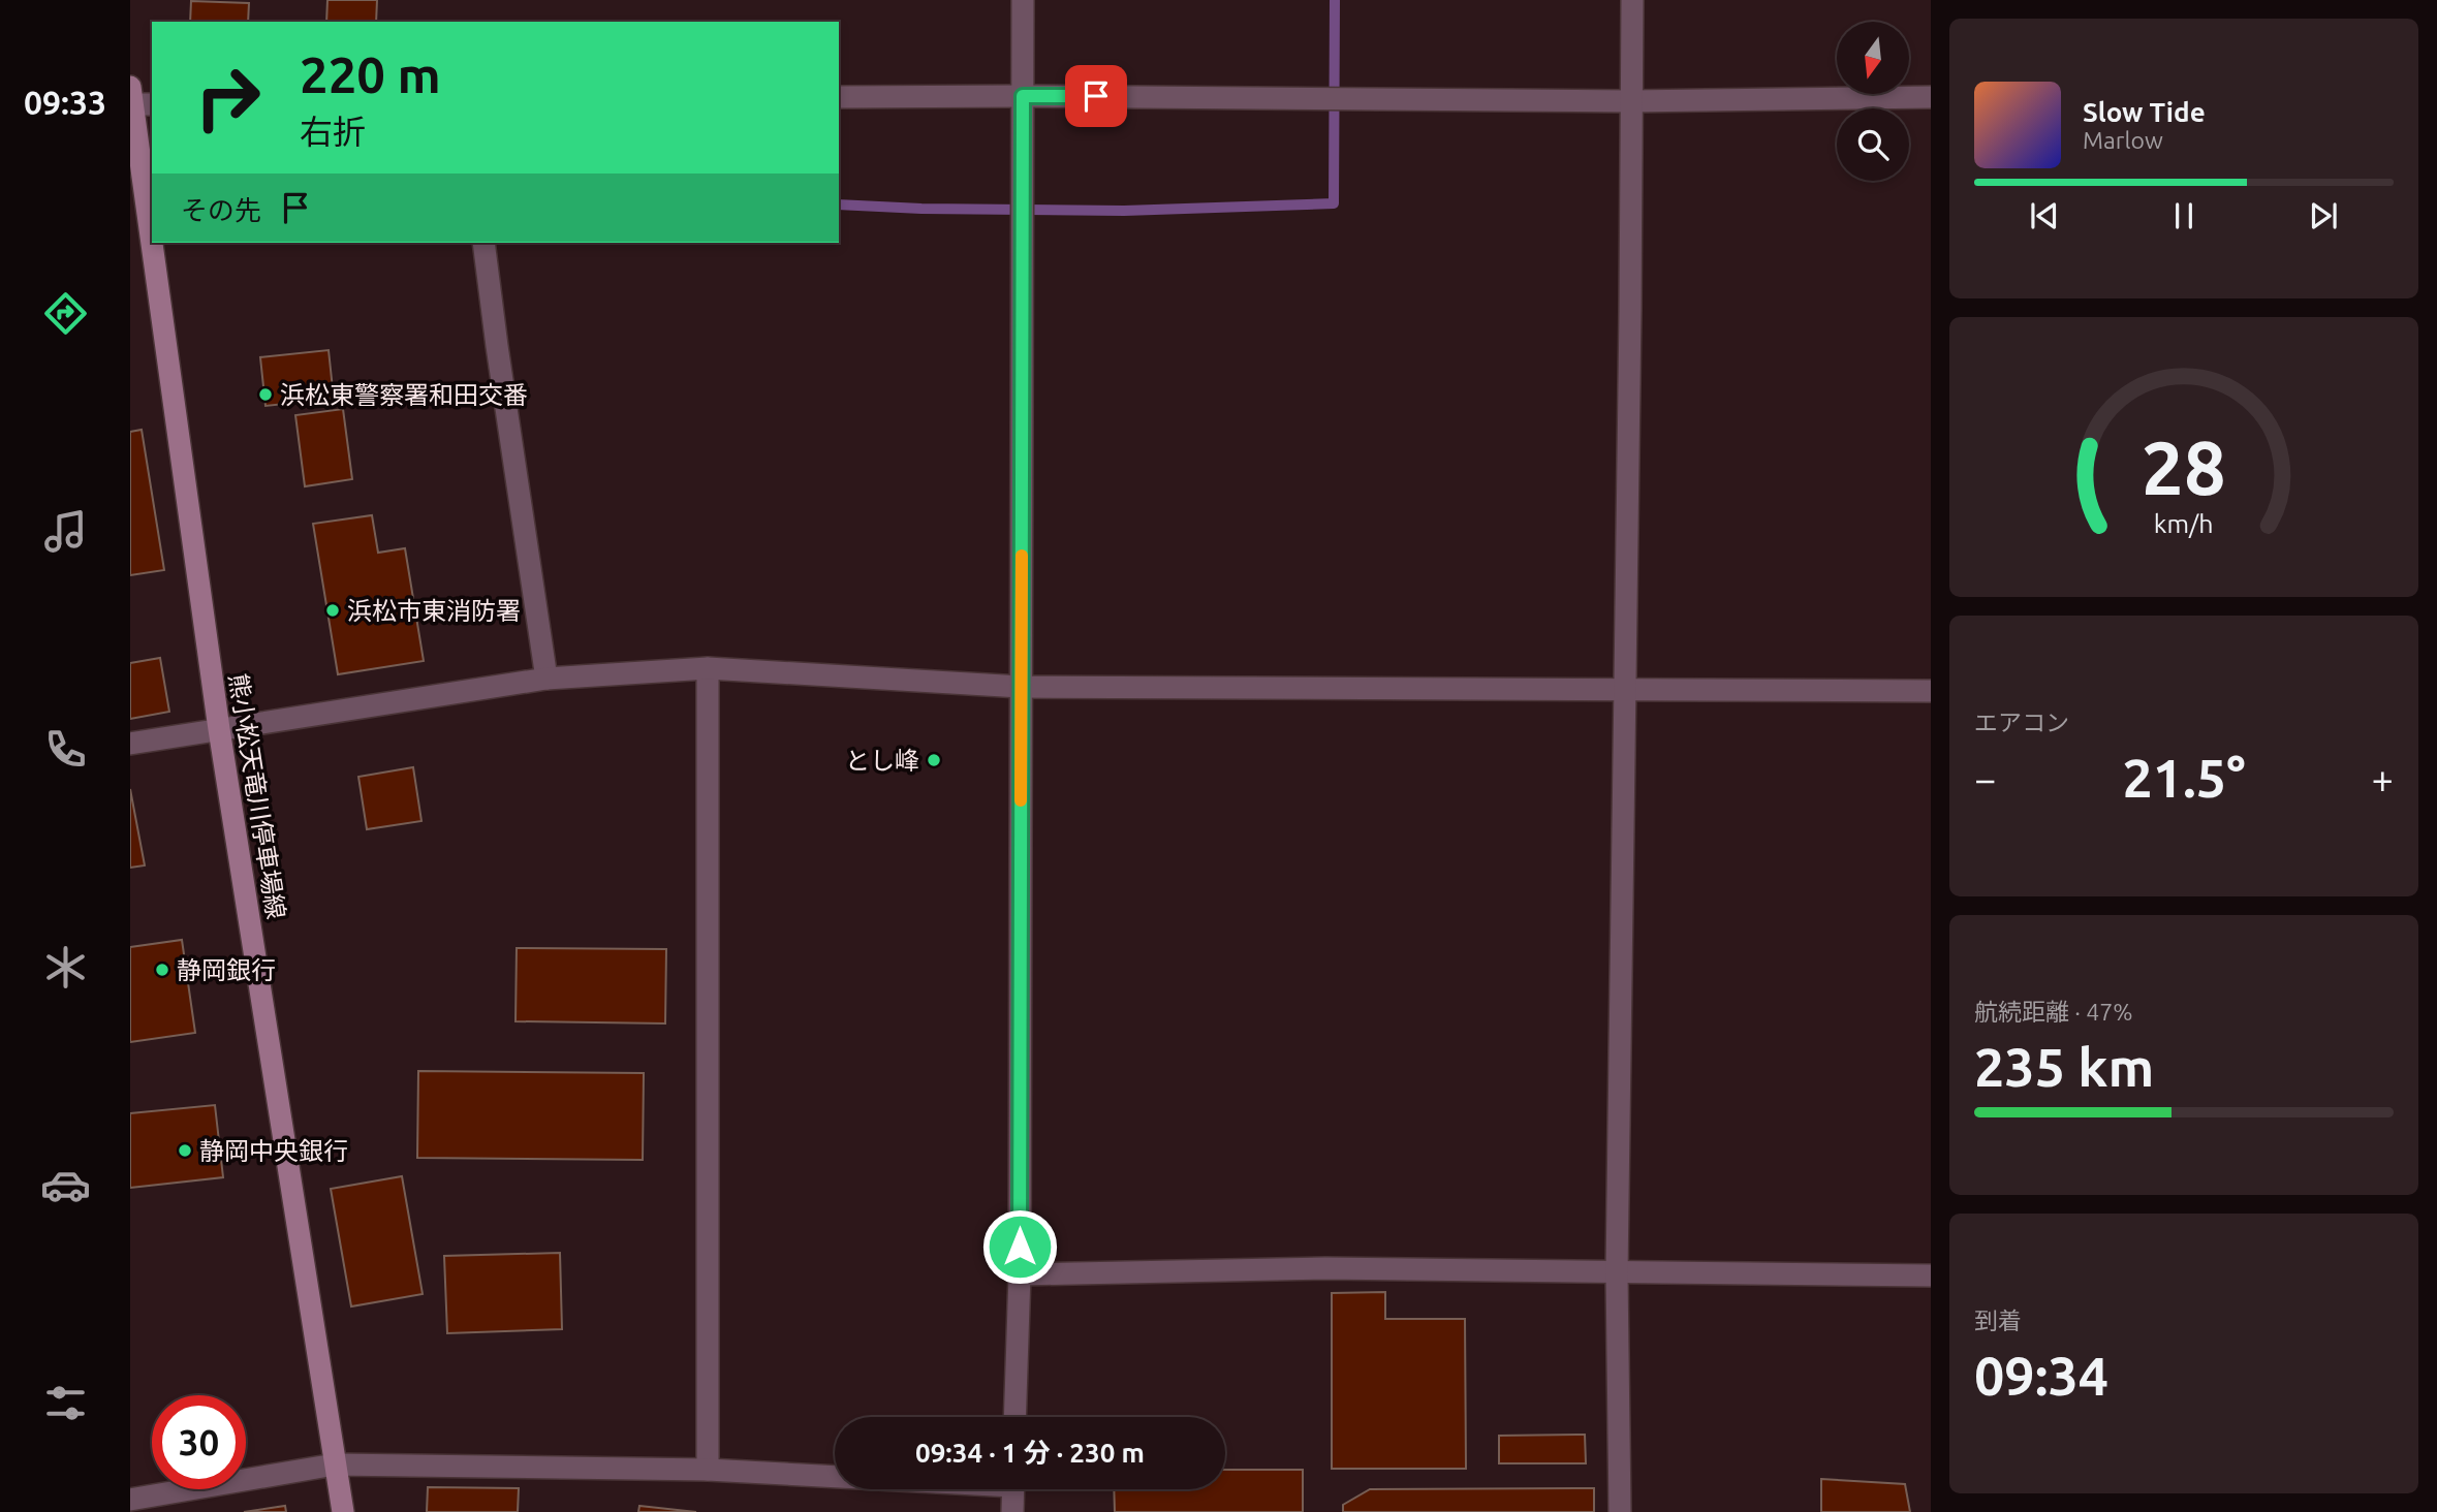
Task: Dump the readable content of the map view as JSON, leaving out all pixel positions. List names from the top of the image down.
{
  "streets": {
    "main road": ["熊小松天竜川停車場線"]
  },
  "places": [
    "浜松東警察署和田交番",
    "浜松市東消防署",
    "とし峰",
    "静岡銀行",
    "静岡中央銀行"
  ],
  "north": "bottom",
  "page": {
    "tabs": "09:33",
    "turn": ["220 m", "右折"],
    "song": ["Slow Tide", "Marlow"],
    "then": "その先",
    "tile": [
      "エアコン",
      ["航続距離 · 47%", "235 km"],
      ["到着", "09:34"]
    ],
    "heat": ["−", "21.5°", "+"],
    "limit": "30",
    "trip": "09:34 · 1 分 · 230 m",
    "gauge": ["28", "km/h"]
  }
}
